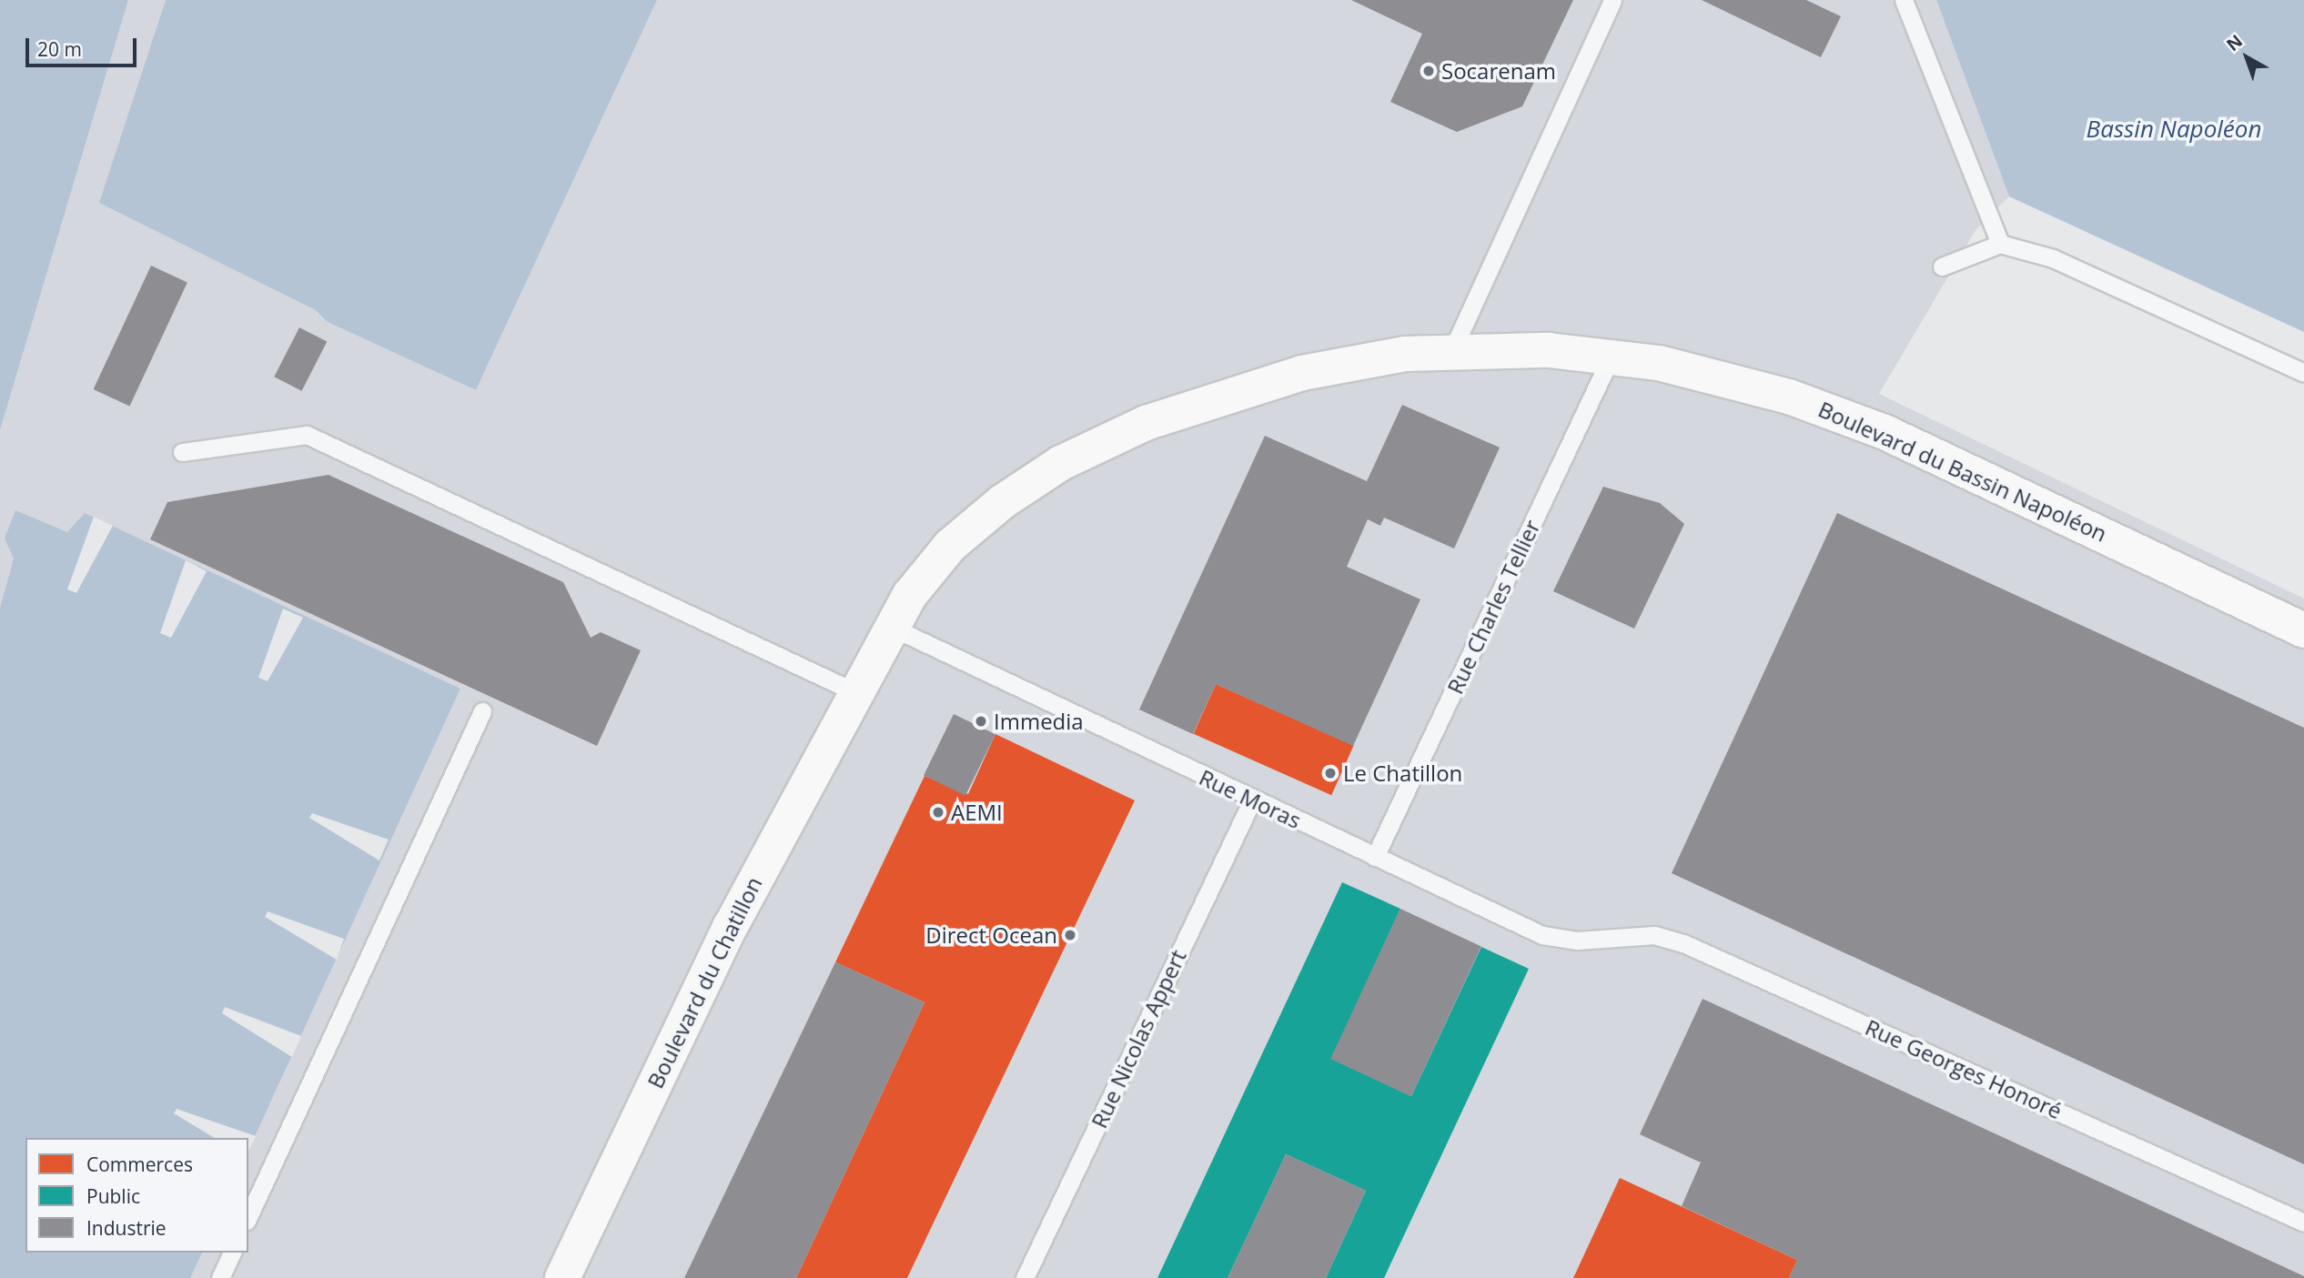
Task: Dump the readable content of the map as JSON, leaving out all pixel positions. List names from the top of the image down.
{
  "streets": {
    "main road": ["Boulevard du Bassin Napoléon", "Boulevard du Chatillon"],
    "lane": [
      "Rue Charles Tellier",
      "Rue Moras",
      "Rue Nicolas Appert",
      "Rue Georges Honoré"
    ]
  },
  "crossings": [
    ["Boulevard du Bassin Napoléon", "Rue Charles Tellier"],
    ["Boulevard du Bassin Napoléon", "Rue Moras"],
    ["Boulevard du Bassin Napoléon", "Boulevard du Chatillon"],
    ["Rue Charles Tellier", "Rue Moras"],
    ["Rue Moras", "Rue Nicolas Appert"],
    ["Rue Moras", "Rue Georges Honoré"]
  ],
  "water": ["Bassin Napoléon"],
  "places": [
    "Socarenam",
    "Immedia",
    "Le Chatillon",
    "AEMI",
    "Direct Ocean"
  ],
  "legend": ["Commerces", "Public", "Industrie"],
  "scale_bar": "20 m",
  "north": "top left"
}
